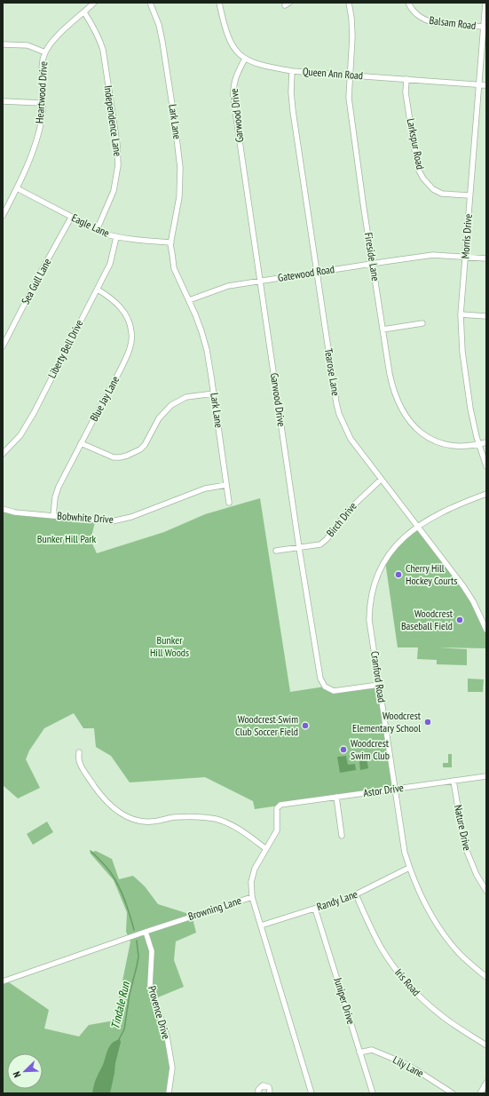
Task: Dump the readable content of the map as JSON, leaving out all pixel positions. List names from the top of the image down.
{
  "streets": {
    "street": [
      "Balsam Road",
      "Queen Ann Road",
      "Heartwood Drive",
      "Garwood Drive",
      "Independence Lane",
      "Lark Lane",
      "Larkspur Road",
      "Eagle Lane",
      "Morris Drive",
      "Fireside Lane",
      "Gatewood Road",
      "Sea Gull Lane",
      "Liberty Bell Drive",
      "Tearose Lane",
      "Blue Jay Lane",
      "Bobwhite Drive",
      "Birch Drive",
      "Cranford Road",
      "Astor Drive",
      "Nature Drive",
      "Randy Lane",
      "Browning Lane",
      "Iris Road",
      "Juniper Drive",
      "Provence Drive",
      "Lily Lane"
    ]
  },
  "crossings": [
    ["Balsam Road", "Morris Drive"],
    ["Queen Ann Road", "Garwood Drive"],
    ["Queen Ann Road", "Larkspur Road"],
    ["Queen Ann Road", "Morris Drive"],
    ["Queen Ann Road", "Fireside Lane"],
    ["Queen Ann Road", "Tearose Lane"],
    ["Heartwood Drive", "Independence Lane"],
    ["Heartwood Drive", "Eagle Lane"],
    ["Garwood Drive", "Gatewood Road"],
    ["Garwood Drive", "Birch Drive"],
    ["Garwood Drive", "Cranford Road"],
    ["Independence Lane", "Eagle Lane"],
    ["Lark Lane", "Eagle Lane"],
    ["Lark Lane", "Gatewood Road"],
    ["Lark Lane", "Bobwhite Drive"],
    ["Larkspur Road", "Morris Drive"],
    ["Eagle Lane", "Sea Gull Lane"],
    ["Eagle Lane", "Liberty Bell Drive"],
    ["Morris Drive", "Fireside Lane"],
    ["Morris Drive", "Gatewood Road"],
    ["Fireside Lane", "Gatewood Road"],
    ["Gatewood Road", "Tearose Lane"],
    ["Liberty Bell Drive", "Blue Jay Lane"],
    ["Tearose Lane", "Birch Drive"],
    ["Tearose Lane", "Cranford Road"],
    ["Blue Jay Lane", "Bobwhite Drive"],
    ["Cranford Road", "Astor Drive"],
    ["Cranford Road", "Randy Lane"],
    ["Astor Drive", "Nature Drive"],
    ["Randy Lane", "Browning Lane"],
    ["Randy Lane", "Iris Road"],
    ["Randy Lane", "Juniper Drive"],
    ["Browning Lane", "Provence Drive"],
    ["Juniper Drive", "Lily Lane"]
  ],
  "water": ["Tindale Run"],
  "parks": ["Bunker Hill Park", "Bunker Hill Woods"],
  "places": [
    "Cherry Hill Hockey Courts",
    "Woodcrest Baseball Field",
    "Woodcrest Elementary School",
    "Woodcrest Swim Club Soccer Field",
    "Woodcrest Swim Club"
  ],
  "north": "bottom left"
}
